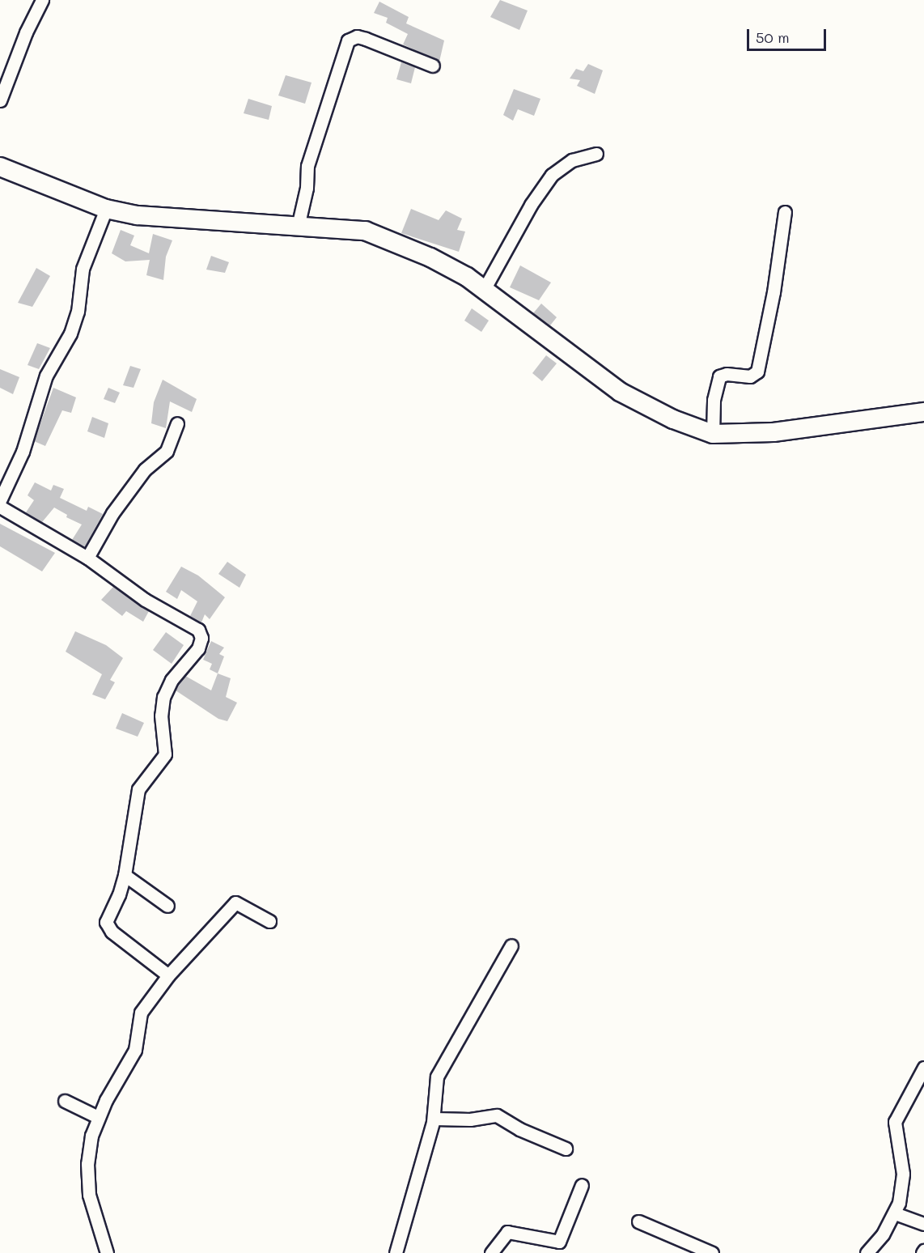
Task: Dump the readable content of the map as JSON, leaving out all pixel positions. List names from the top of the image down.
{
  "scale_bar": "50 m"
}
